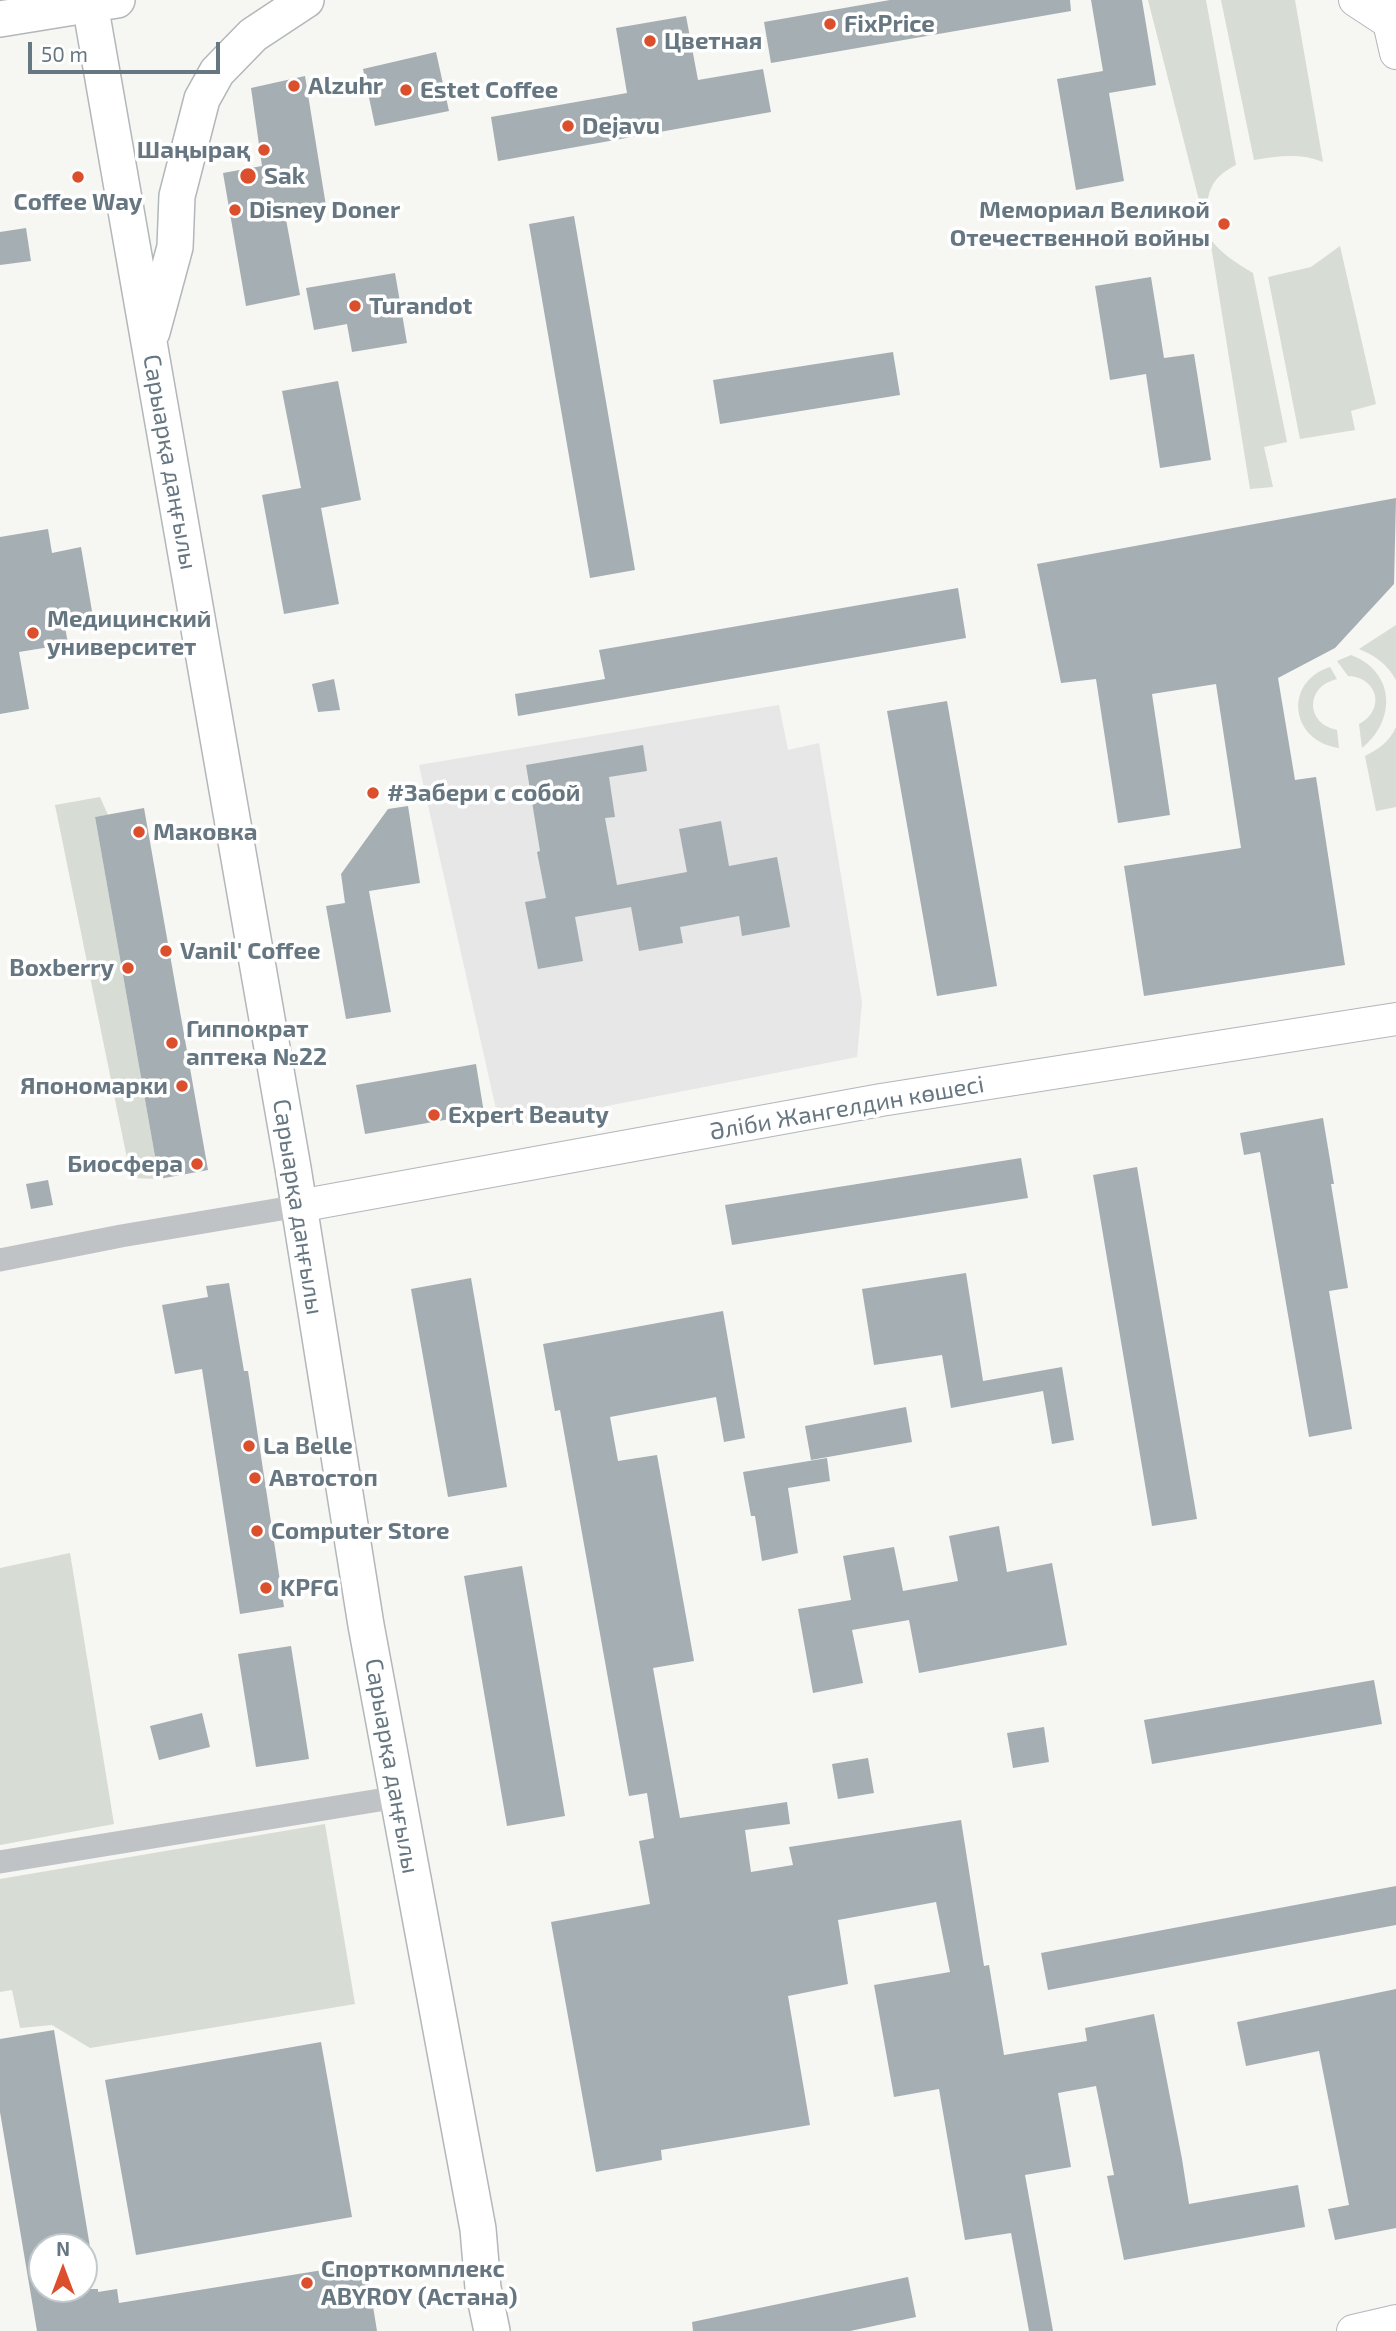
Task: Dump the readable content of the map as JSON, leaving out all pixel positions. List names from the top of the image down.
{
  "streets": {
    "main road": ["Сарыарқа даңғылы"],
    "street": ["Әліби Жангелдин көшесі"]
  },
  "crossings": [
    ["Сарыарқа даңғылы", "Әліби Жангелдин көшесі"]
  ],
  "places": [
    "FixPrice",
    "Цветная",
    "Alzuhr",
    "Estet Coffee",
    "Dejavu",
    "Шаңырақ",
    "Sak",
    "Coffee Way",
    "Disney Doner",
    "Мемориал Великой Отечественной войны",
    "Turandot",
    "Медицинский университет",
    "#Забери с собой",
    "Маковка",
    "Vanil' Coffee",
    "Boxberry",
    "Гиппократ аптека №22",
    "Япономарки",
    "Expert Beauty",
    "Биосфера",
    "La Belle",
    "Автостоп",
    "Computer Store",
    "KPFG",
    "Спорткомплекс ABYROY (Астана)"
  ],
  "scale_bar": "50 m",
  "north": "top"
}
